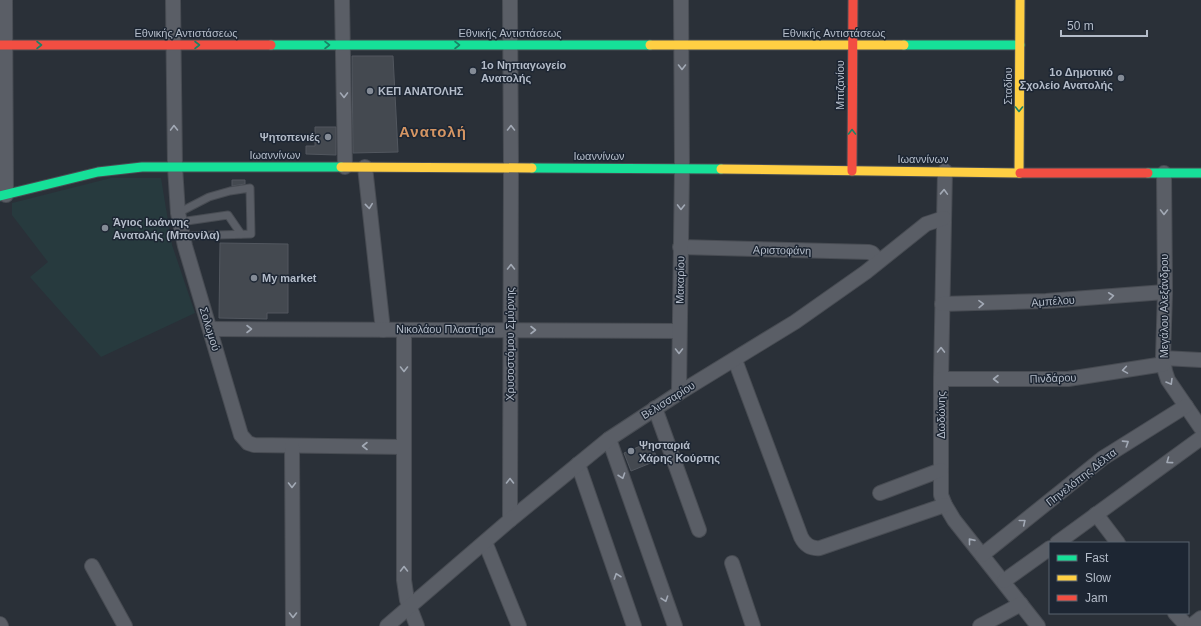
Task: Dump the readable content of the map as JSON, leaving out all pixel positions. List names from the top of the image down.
{
  "streets": {
    "street": [
      "Εθνικής Αντιστάσεως",
      "Μπιζανίου",
      "Σταδίου",
      "Ιωαννίνων",
      "Αριστοφάνη",
      "Μακαρίου",
      "Αμπέλου",
      "Μεγάλου Αλεξάνδρου",
      "Σολωμού",
      "Νικολάου Πλαστήρα",
      "Χρυσοστόμου Σμύρνης",
      "Πινδάρου",
      "Βελισσαρίου",
      "Δωδώνης",
      "Πηνελόπης Δέλτα"
    ]
  },
  "crossings": [
    ["Εθνικής Αντιστάσεως", "Μπιζανίου"],
    ["Εθνικής Αντιστάσεως", "Σταδίου"],
    ["Εθνικής Αντιστάσεως", "Μακαρίου"],
    ["Εθνικής Αντιστάσεως", "Σολωμού"],
    ["Εθνικής Αντιστάσεως", "Χρυσοστόμου Σμύρνης"],
    ["Μπιζανίου", "Ιωαννίνων"],
    ["Σταδίου", "Ιωαννίνων"],
    ["Ιωαννίνων", "Μακαρίου"],
    ["Ιωαννίνων", "Μεγάλου Αλεξάνδρου"],
    ["Ιωαννίνων", "Σολωμού"],
    ["Ιωαννίνων", "Χρυσοστόμου Σμύρνης"],
    ["Ιωαννίνων", "Δωδώνης"],
    ["Αριστοφάνη", "Μακαρίου"],
    ["Αριστοφάνη", "Βελισσαρίου"],
    ["Μακαρίου", "Νικολάου Πλαστήρα"],
    ["Μακαρίου", "Βελισσαρίου"],
    ["Αμπέλου", "Μεγάλου Αλεξάνδρου"],
    ["Αμπέλου", "Δωδώνης"],
    ["Μεγάλου Αλεξάνδρου", "Πινδάρου"],
    ["Μεγάλου Αλεξάνδρου", "Πηνελόπης Δέλτα"],
    ["Σολωμού", "Νικολάου Πλαστήρα"],
    ["Νικολάου Πλαστήρα", "Χρυσοστόμου Σμύρνης"],
    ["Χρυσοστόμου Σμύρνης", "Βελισσαρίου"],
    ["Πινδάρου", "Δωδώνης"],
    ["Βελισσαρίου", "Δωδώνης"],
    ["Δωδώνης", "Πηνελόπης Δέλτα"]
  ],
  "one_way": [
    "Εθνικής Αντιστάσεως",
    "Μπιζανίου",
    "Σταδίου",
    "Μακαρίου",
    "Αμπέλου",
    "Μεγάλου Αλεξάνδρου",
    "Νικολάου Πλαστήρα",
    "Πινδάρου",
    "Δωδώνης"
  ],
  "districts": ["Ανατολή"],
  "places": [
    "1ο Νηπιαγωγείο Ανατολής",
    "1ο Δημοτικό Σχολείο Ανατολής",
    "ΚΕΠ ΑΝΑΤΟΛΗΣ",
    "Ψητοπενιές",
    "Άγιος Ιωάννης Ανατολής (Μπονίλα)",
    "My market",
    "Ψησταριά Χάρης Κούρτης"
  ],
  "legend": ["Fast", "Slow", "Jam"],
  "scale_bar": "50 m"
}
